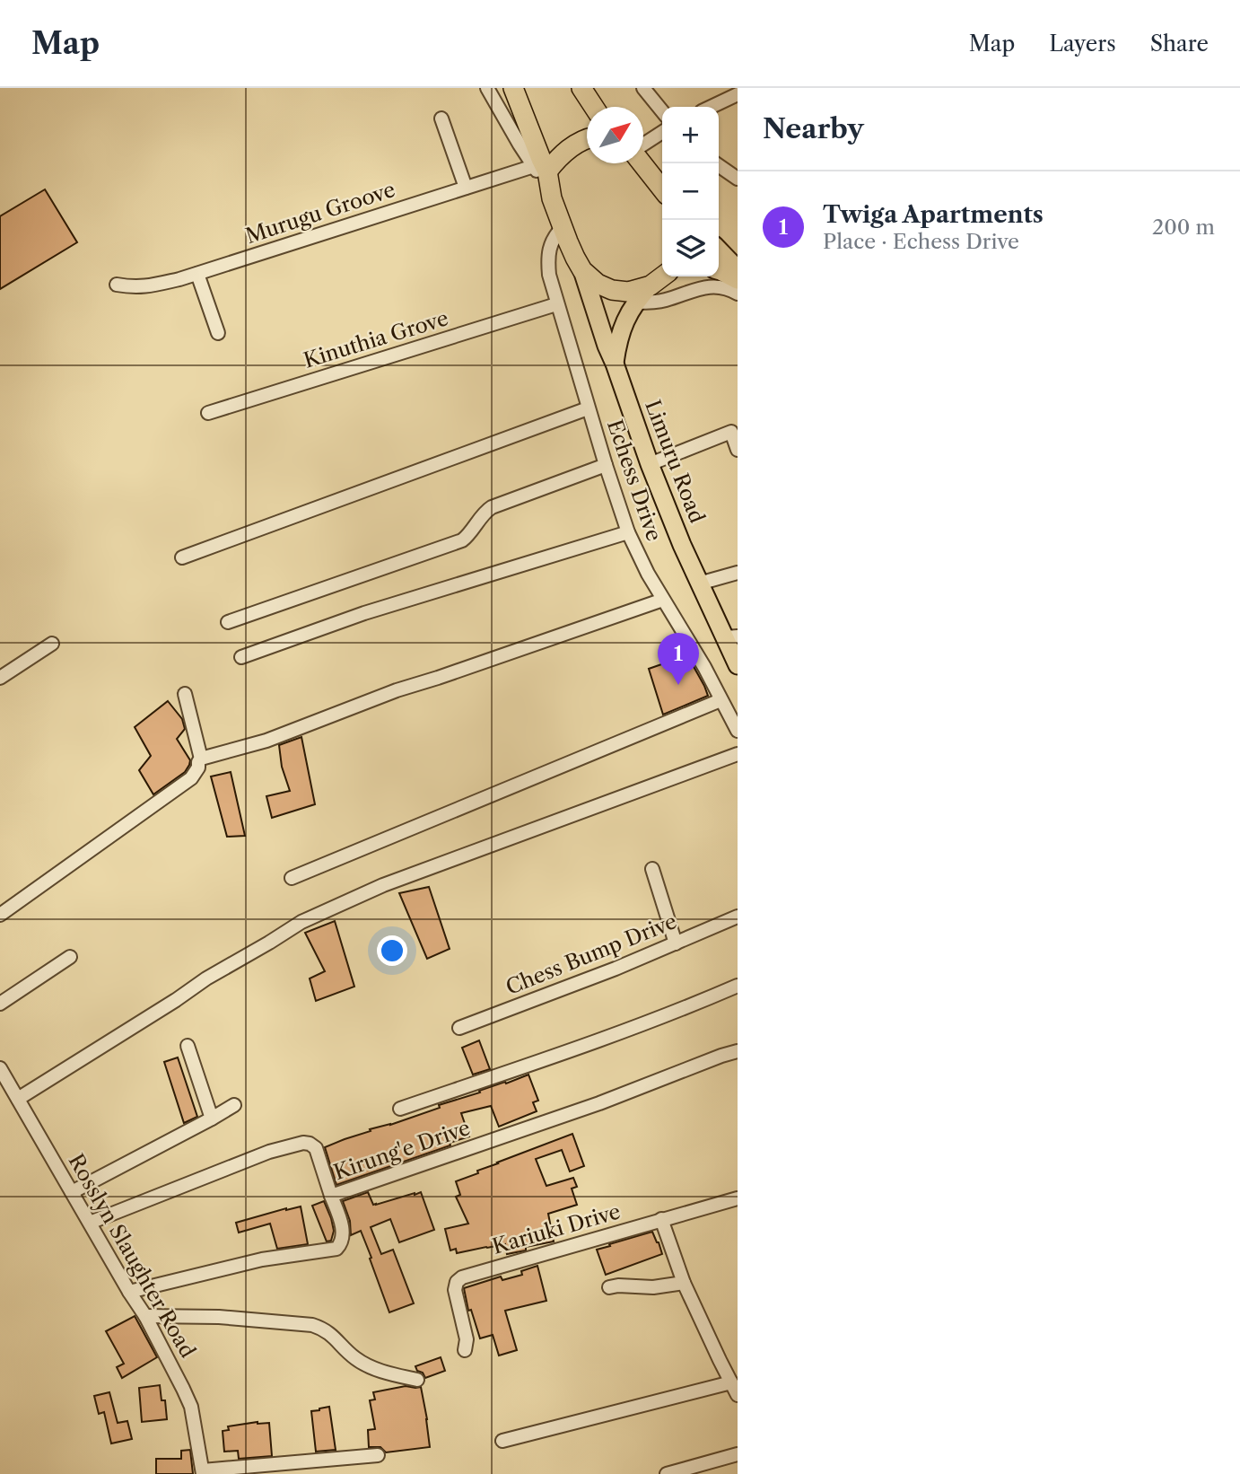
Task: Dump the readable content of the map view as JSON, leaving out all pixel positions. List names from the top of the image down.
{
  "streets": {
    "main road": ["Limuru Road"],
    "street": [
      "Murugu Groove",
      "Kinuthia Grove",
      "Echess Drive",
      "Chess Bump Drive",
      "Kirung'e Drive",
      "Kariuki Drive",
      "Rosslyn Slaughter Road"
    ]
  },
  "crossings": [
    ["Kinuthia Grove", "Echess Drive"],
    ["Kirung'e Drive", "Rosslyn Slaughter Road"]
  ],
  "north": "top right",
  "page": {
    "header": "Map",
    "nav": ["Map", "Layers", "Share"],
    "heading": "Nearby",
    "map_buttons": ["+", "−"],
    "list": [
      {
        "mark": "1",
        "name": "Twiga Apartments",
        "note": "Place · Echess Drive",
        "value": "200 m"
      }
    ],
    "pins": "1"
  }
}
